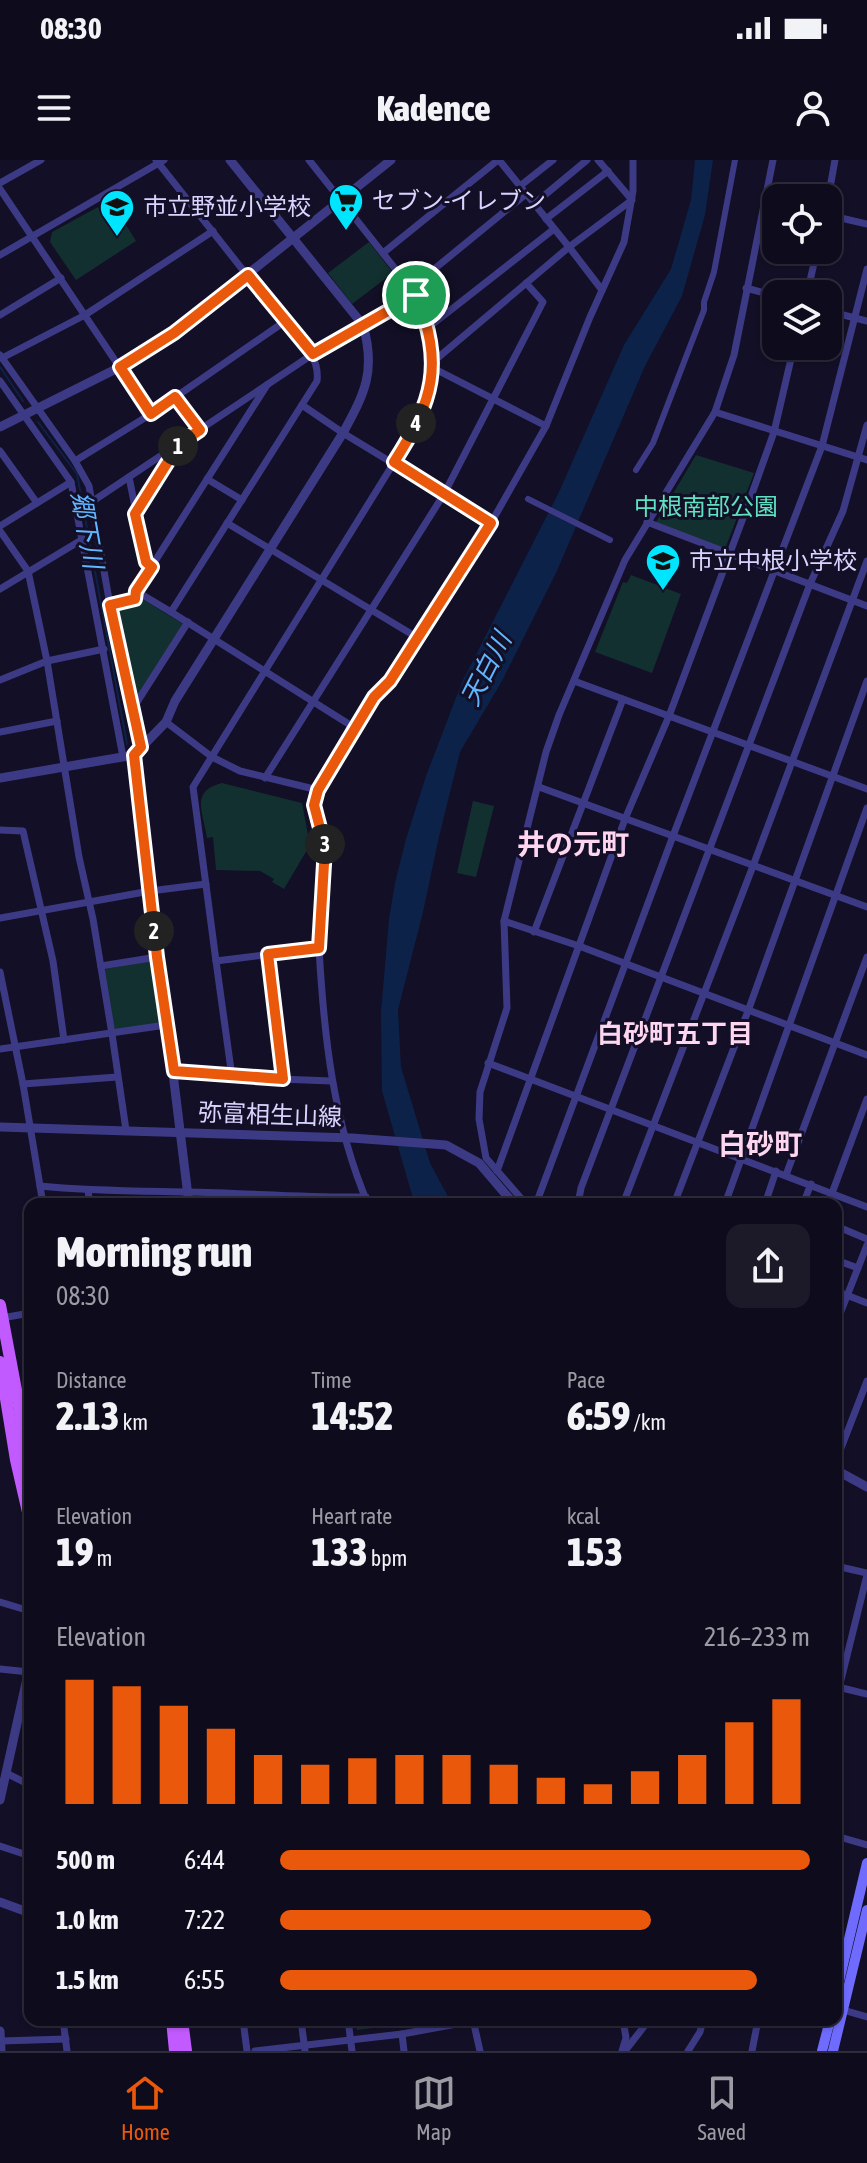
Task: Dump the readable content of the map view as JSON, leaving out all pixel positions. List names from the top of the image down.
{
  "streets": {
    "street": ["弥富相生山線"]
  },
  "districts": ["井の元町", "白砂町五丁目", "白砂町"],
  "water": ["郷下川", "天白川"],
  "parks": ["中根南部公園"],
  "places": {
    "supermarket": ["セブン-イレブン"],
    "school or university": ["市立野並小学校", "市立中根小学校"]
  },
  "page": {
    "status": "08:30",
    "header": "Kadence",
    "pins": [
      "4",
      "1",
      "3",
      "2"
    ],
    "heading": ["Morning run", "08:30"],
    "stats": [
      ["Distance", "2.13 km"],
      ["Time", "14:52"],
      ["Pace", "6:59 /km"],
      ["Elevation", "19 m"],
      ["Heart rate", "133 bpm"],
      ["kcal", "153"]
    ],
    "chart": ["Elevation", "216–233 m"],
    "list": [
      {
        "name": "500 m",
        "note": "6:44"
      },
      {
        "name": "1.0 km",
        "note": "7:22"
      },
      {
        "name": "1.5 km",
        "note": "6:55"
      }
    ],
    "tabs": ["Home", "Map", "Saved"]
  }
}
